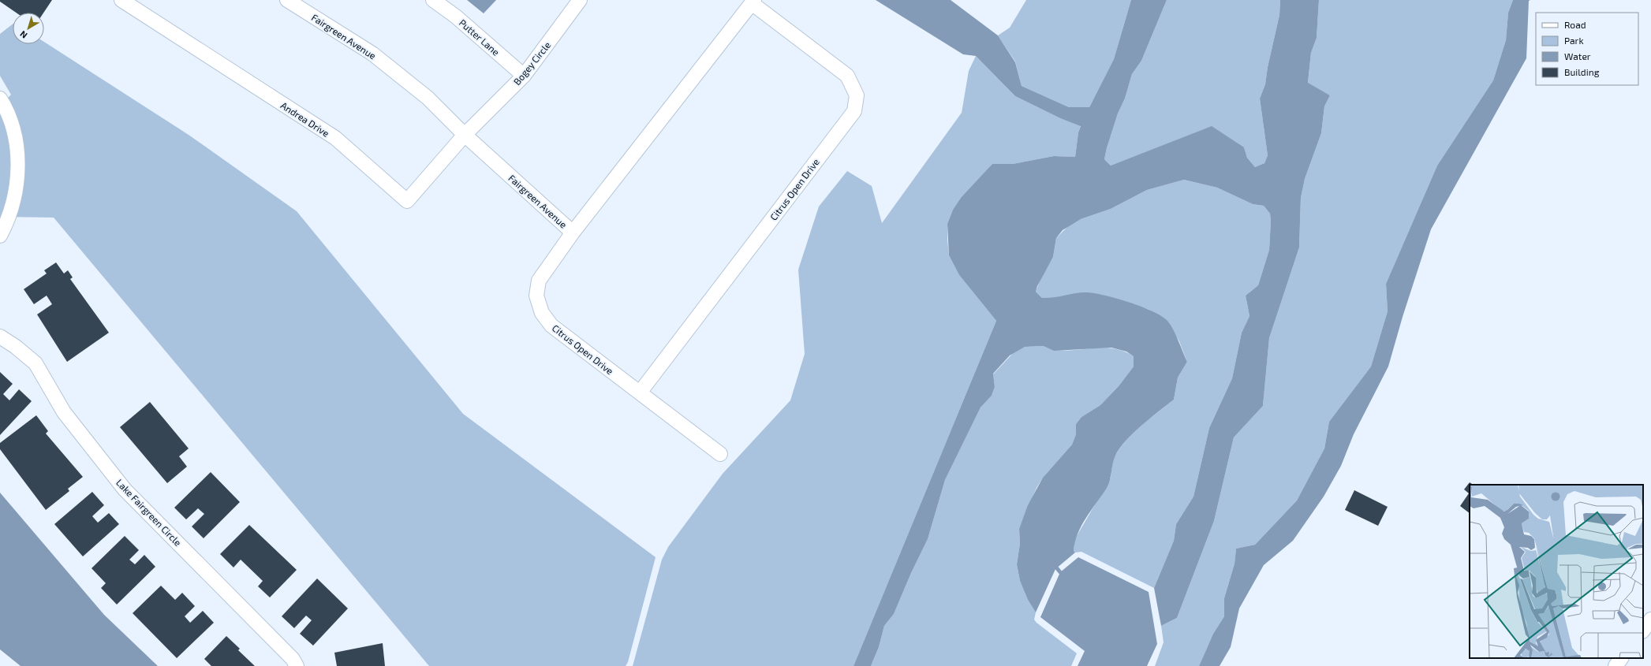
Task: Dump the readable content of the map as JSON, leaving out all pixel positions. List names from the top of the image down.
{
  "streets": {
    "street": [
      "Fairgreen Avenue",
      "Putter Lane",
      "Bogey Circle",
      "Andrea Drive",
      "Citrus Open Drive",
      "Lake Fairgreen Circle"
    ]
  },
  "crossings": [
    ["Fairgreen Avenue", "Bogey Circle"],
    ["Fairgreen Avenue", "Andrea Drive"],
    ["Fairgreen Avenue", "Citrus Open Drive"],
    ["Putter Lane", "Bogey Circle"],
    ["Bogey Circle", "Andrea Drive"]
  ],
  "legend": [
    "Road",
    "Park",
    "Water",
    "Building"
  ],
  "north": "bottom left"
}
